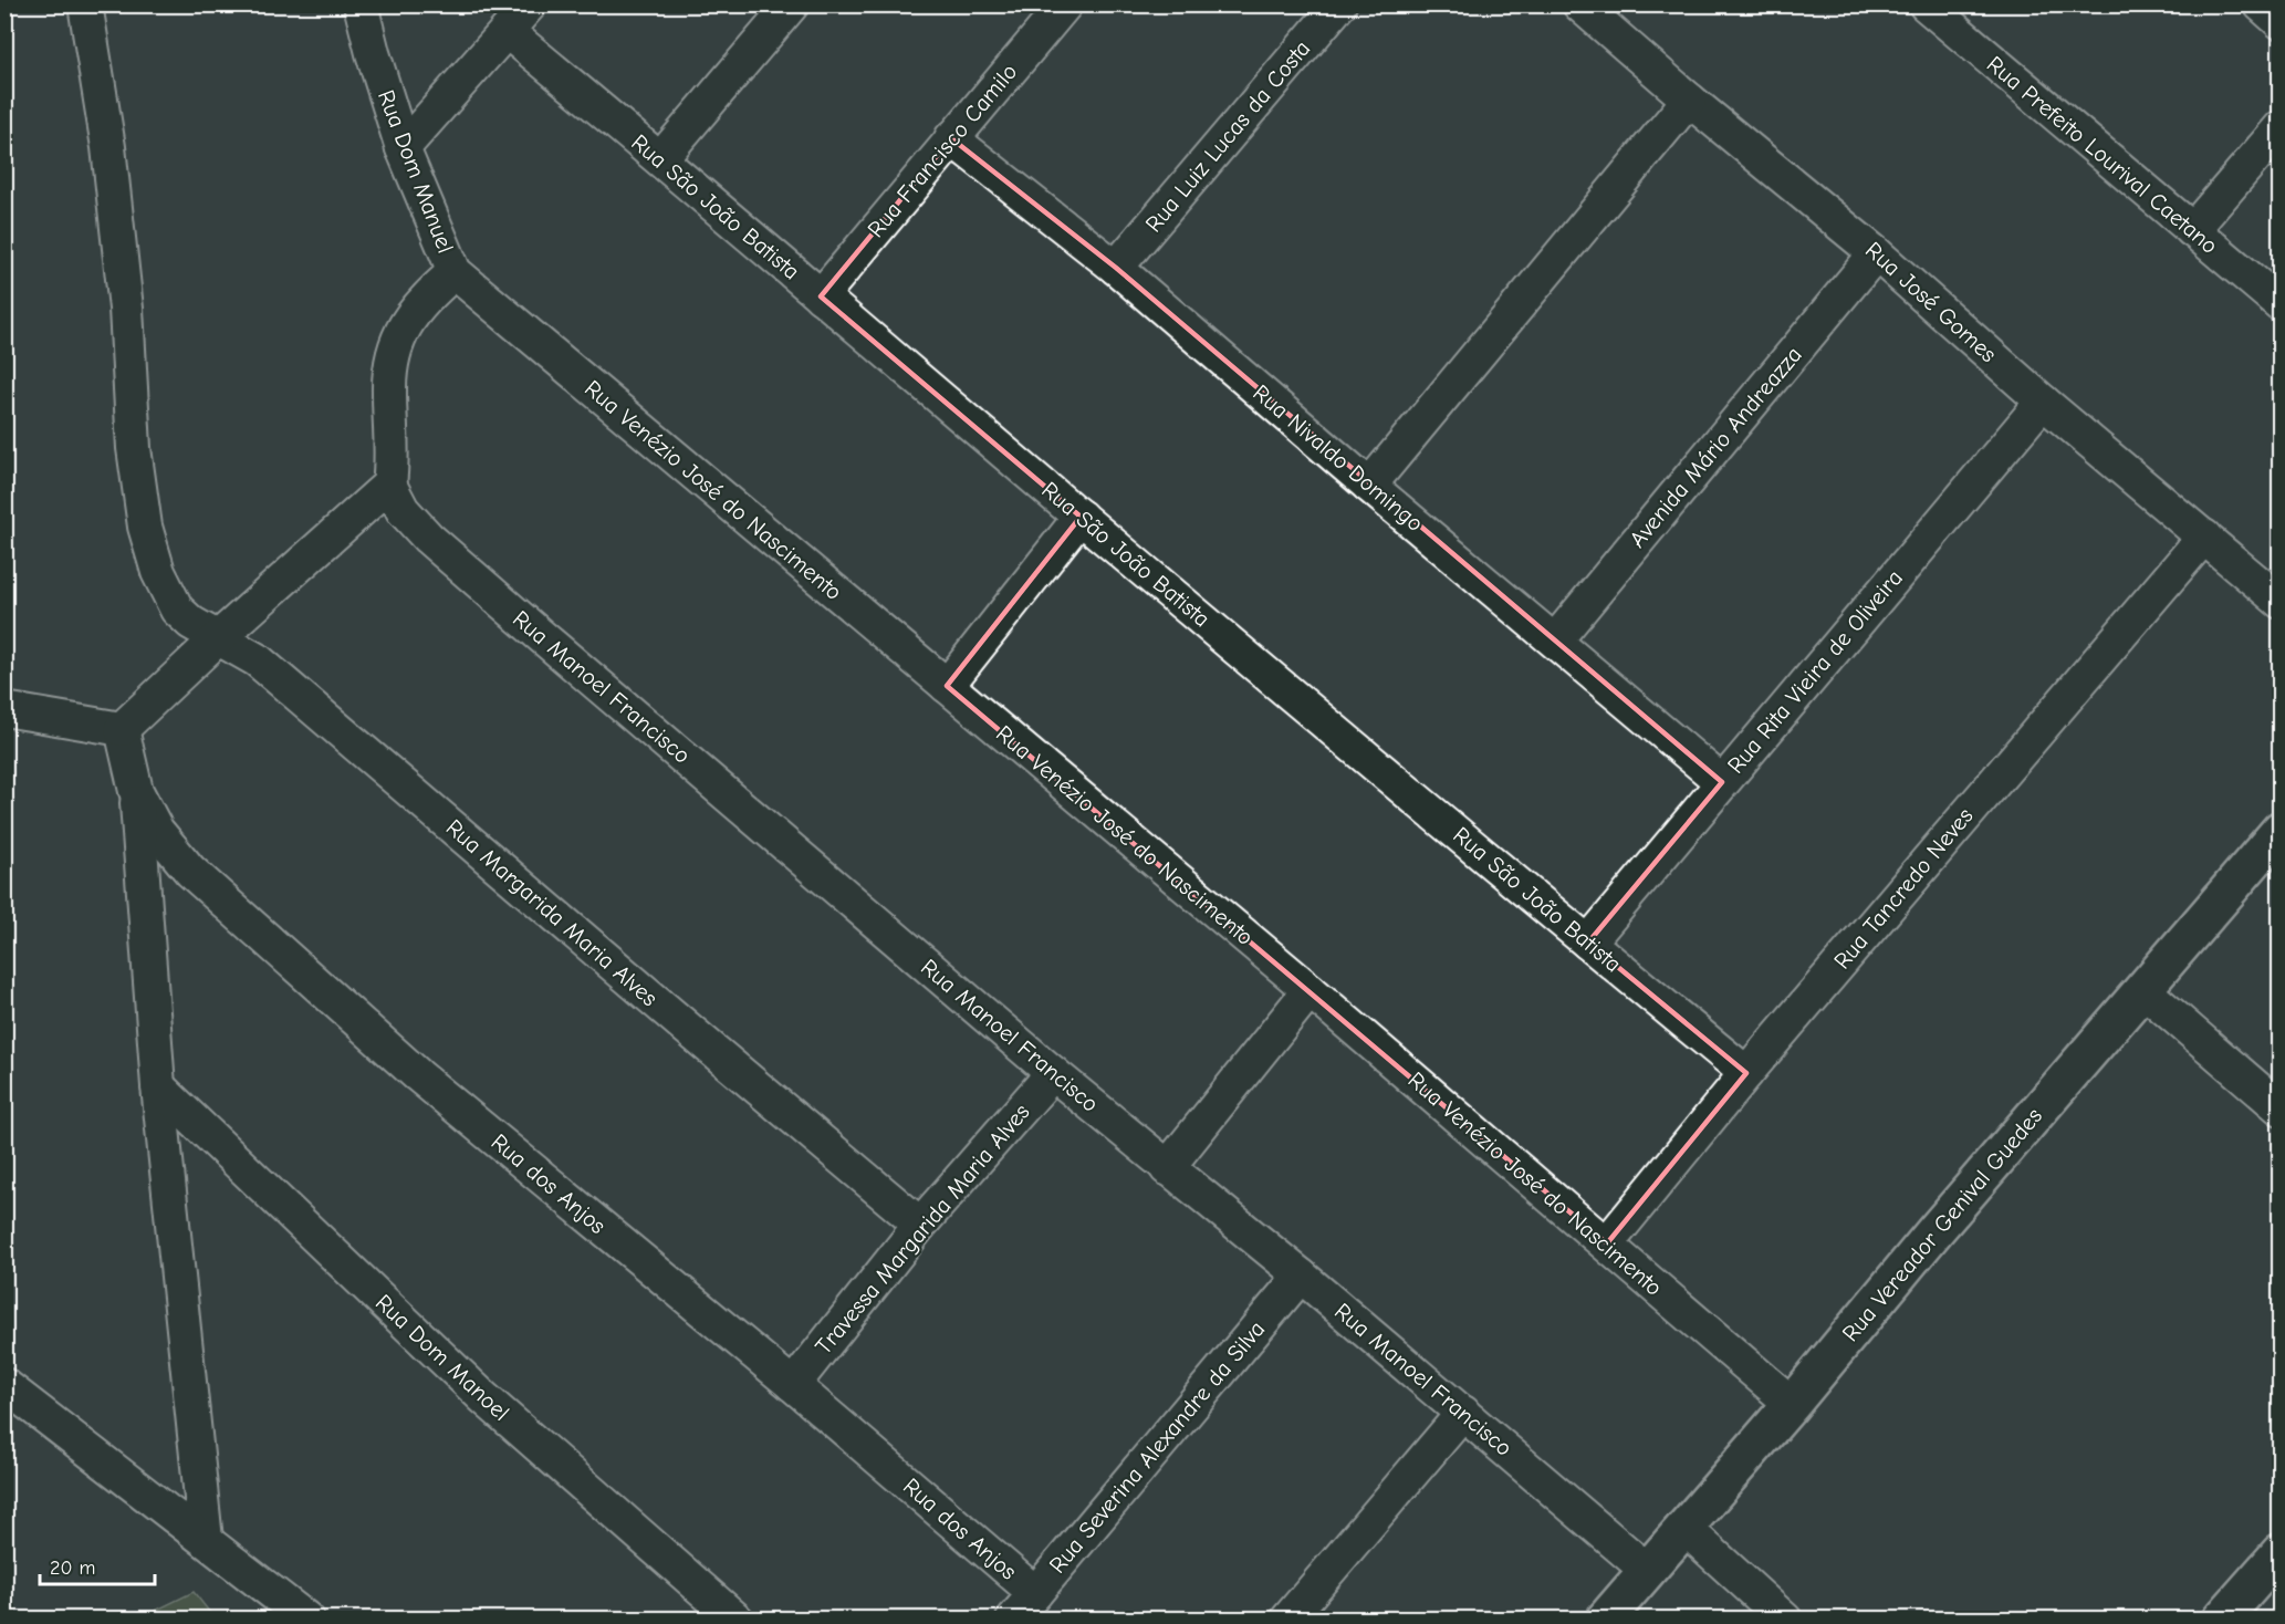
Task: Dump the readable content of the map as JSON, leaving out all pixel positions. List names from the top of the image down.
{
  "streets": {
    "street": [
      "Rua Luiz Lucas da Costa",
      "Rua Francisco Camilo",
      "Rua Prefeito Lourival Caetano",
      "Rua Dom Manuel",
      "Rua São João Batista",
      "Rua José Gomes",
      "Avenida Mário Andreazza",
      "Rua Nivaldo Domingo",
      "Rua Venézio José do Nascimento",
      "Rua Rita Vieira de Oliveira",
      "Rua Manoel Francisco",
      "Rua Tancredo Neves",
      "Rua Margarida Maria Alves",
      "Rua dos Anjos",
      "Rua Vereador Genival Guedes",
      "Travessa Margarida Maria Alves",
      "Rua Dom Manoel",
      "Rua Severina Alexandre da Silva"
    ]
  },
  "crossings": [
    ["Rua Luiz Lucas da Costa", "Rua Nivaldo Domingo"],
    ["Rua Francisco Camilo", "Rua São João Batista"],
    ["Rua Francisco Camilo", "Rua Nivaldo Domingo"],
    ["Rua Dom Manuel", "Rua Venézio José do Nascimento"],
    ["Rua Dom Manuel", "Rua Manoel Francisco"],
    ["Rua São João Batista", "Rua Rita Vieira de Oliveira"],
    ["Rua São João Batista", "Rua Tancredo Neves"],
    ["Rua José Gomes", "Avenida Mário Andreazza"],
    ["Rua José Gomes", "Rua Rita Vieira de Oliveira"],
    ["Rua José Gomes", "Rua Tancredo Neves"],
    ["Avenida Mário Andreazza", "Rua Nivaldo Domingo"],
    ["Rua Nivaldo Domingo", "Rua Rita Vieira de Oliveira"],
    ["Rua Venézio José do Nascimento", "Rua Tancredo Neves"],
    ["Rua Venézio José do Nascimento", "Rua Vereador Genival Guedes"],
    ["Rua Manoel Francisco", "Rua Vereador Genival Guedes"],
    ["Rua Manoel Francisco", "Travessa Margarida Maria Alves"],
    ["Rua Manoel Francisco", "Rua Severina Alexandre da Silva"],
    ["Rua Margarida Maria Alves", "Travessa Margarida Maria Alves"],
    ["Rua dos Anjos", "Travessa Margarida Maria Alves"],
    ["Rua dos Anjos", "Rua Severina Alexandre da Silva"]
  ],
  "scale_bar": "20 m"
}
